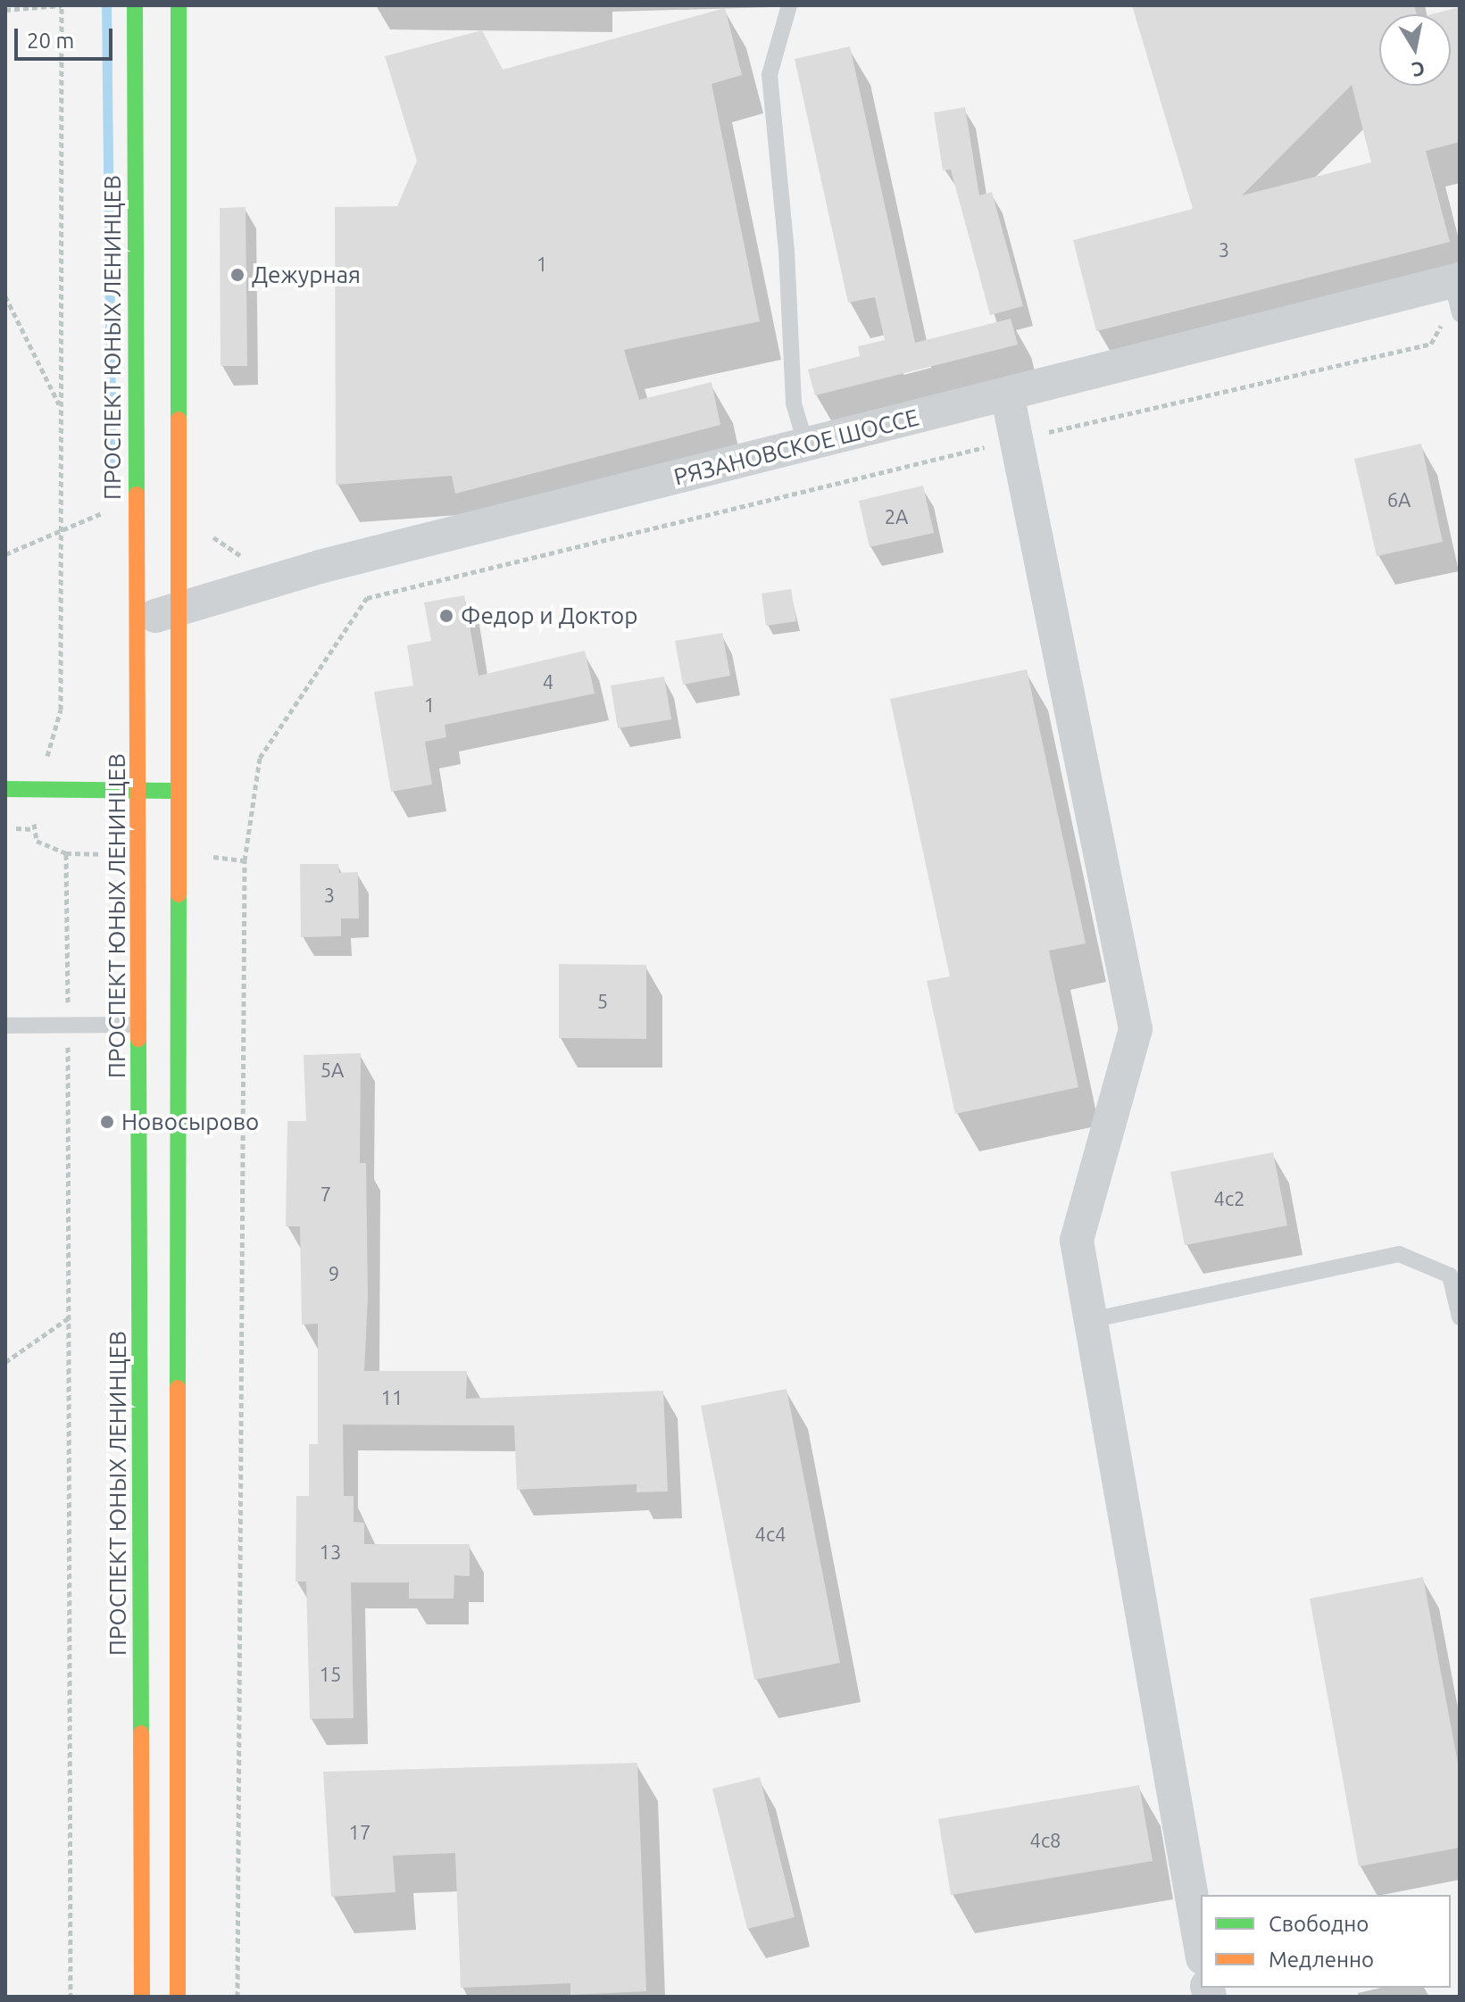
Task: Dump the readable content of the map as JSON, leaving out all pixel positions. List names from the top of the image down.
{
  "streets": {
    "main road": ["ПРОСПЕКТ ЮНЫХ ЛЕНИНЦЕВ"],
    "street": ["РЯЗАНОВСКОЕ ШОССЕ"]
  },
  "crossings": [
    ["ПРОСПЕКТ ЮНЫХ ЛЕНИНЦЕВ", "РЯЗАНОВСКОЕ ШОССЕ"]
  ],
  "places": ["Дежурная", "Федор и Доктор", "Новосырово"],
  "house_numbers": [
    "3",
    "1",
    "6А",
    "2А",
    "4",
    "1",
    "3",
    "5",
    "5А",
    "7",
    "4с2",
    "9",
    "11",
    "4с4",
    "13",
    "15",
    "17",
    "4с8"
  ],
  "legend": ["Свободно", "Медленно"],
  "scale_bar": "20 m",
  "north": "bottom"
}
